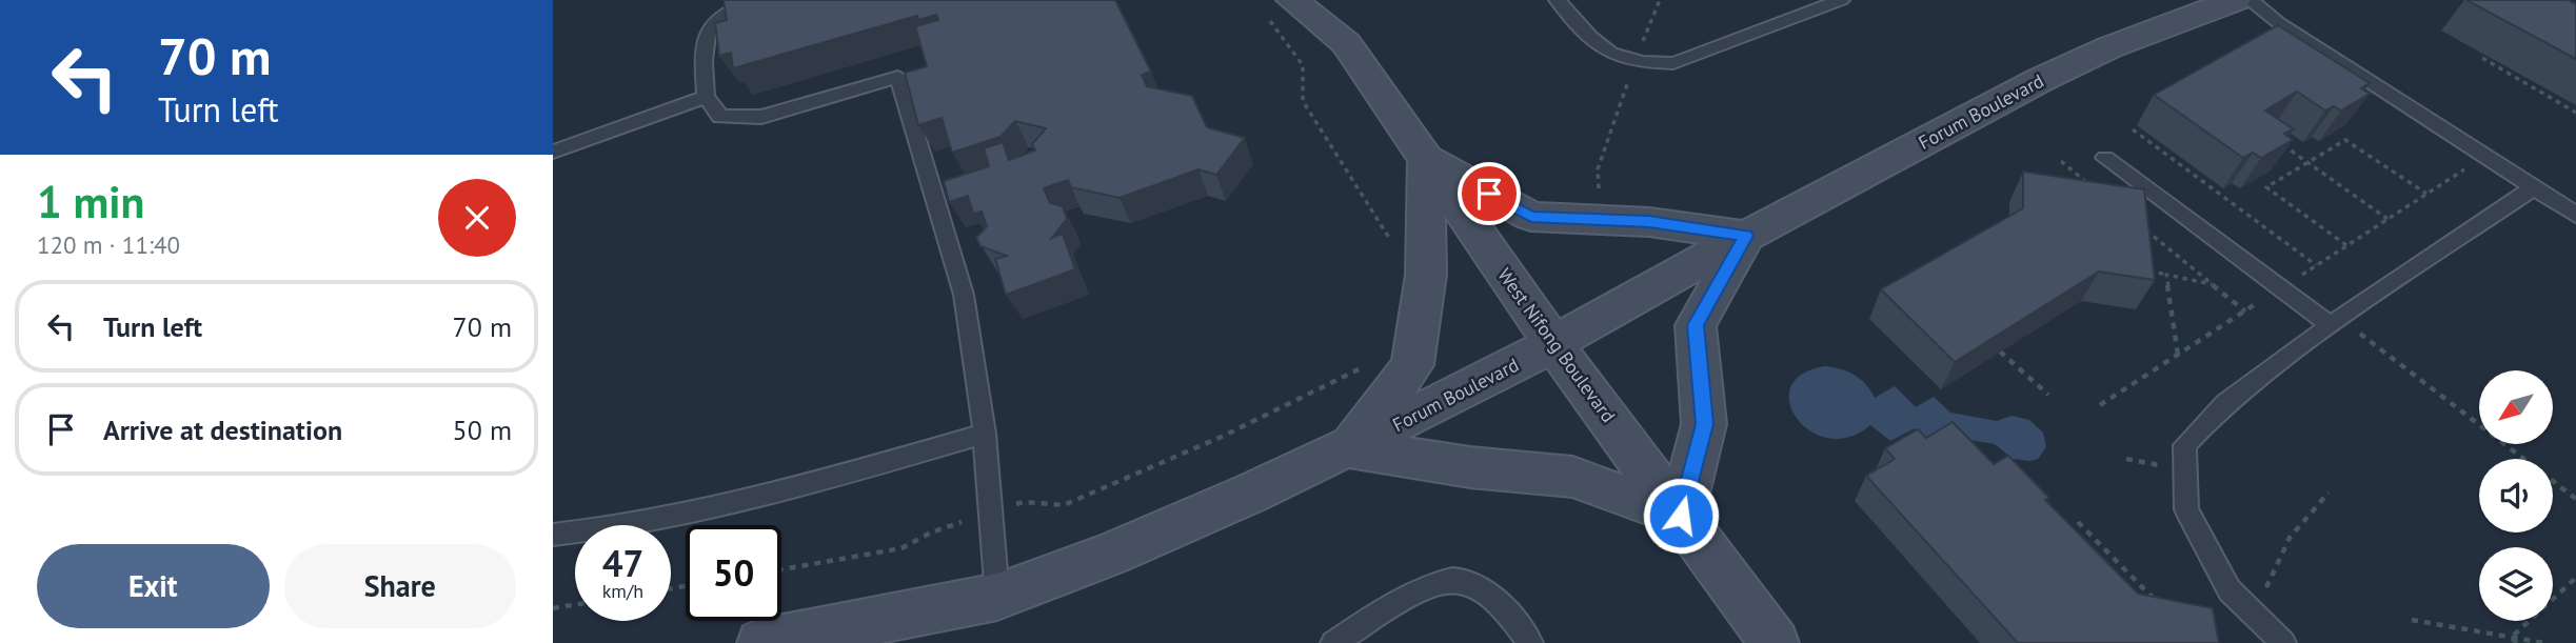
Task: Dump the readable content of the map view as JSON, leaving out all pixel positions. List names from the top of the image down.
{
  "streets": {
    "main road": ["Forum Boulevard", "West Nifong Boulevard"]
  },
  "crossings": [
    ["Forum Boulevard", "West Nifong Boulevard"]
  ],
  "north": "bottom left",
  "page": {
    "turn": ["70 m", "Turn left"],
    "heading": ["1 min", "120 m · 11:40"],
    "list": [
      {
        "name": "Turn left",
        "value": "70 m"
      },
      {
        "name": "Arrive at destination",
        "value": "50 m"
      }
    ],
    "speed": "47 km/h",
    "limit": "50",
    "buttons": ["Exit", "Share"]
  }
}
